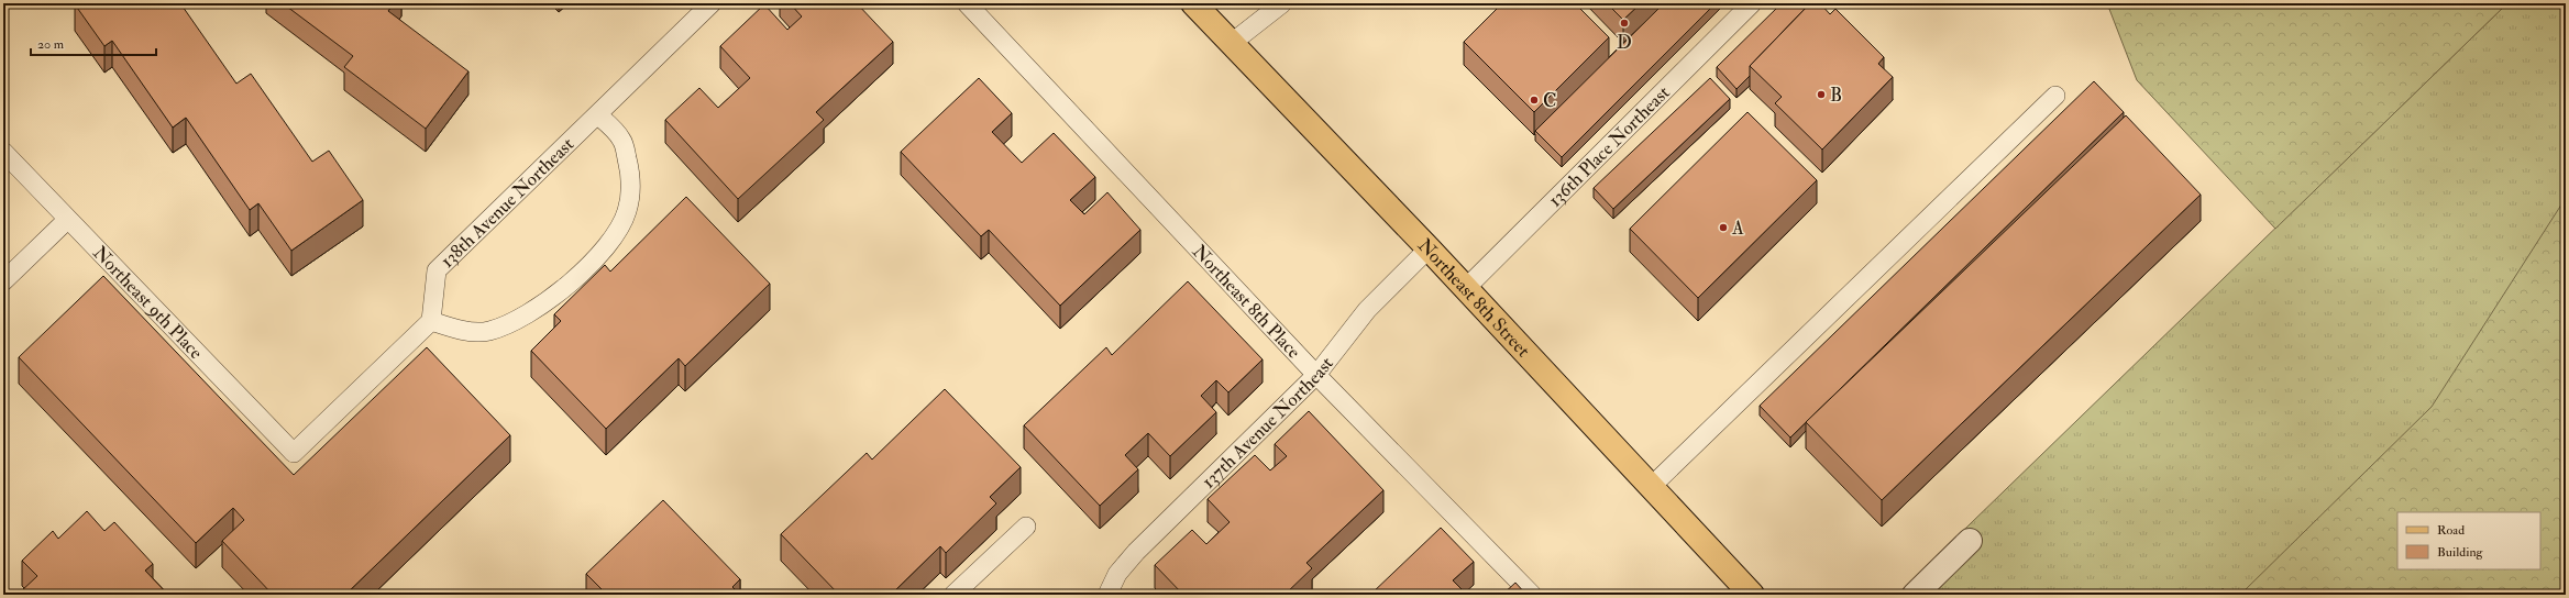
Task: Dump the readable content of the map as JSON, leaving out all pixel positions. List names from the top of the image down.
{
  "streets": {
    "main road": ["Northeast 8th Street"],
    "lane": [
      "136th Place Northeast",
      "138th Avenue Northeast",
      "Northeast 8th Place",
      "Northeast 9th Place",
      "137th Avenue Northeast"
    ]
  },
  "crossings": [
    ["136th Place Northeast", "Northeast 8th Street"],
    ["138th Avenue Northeast", "Northeast 9th Place"],
    ["Northeast 8th Street", "137th Avenue Northeast"],
    ["Northeast 8th Place", "137th Avenue Northeast"]
  ],
  "places": [
    "D",
    "B",
    "C",
    "A"
  ],
  "legend": ["Road", "Building"],
  "scale_bar": "20 m"
}
